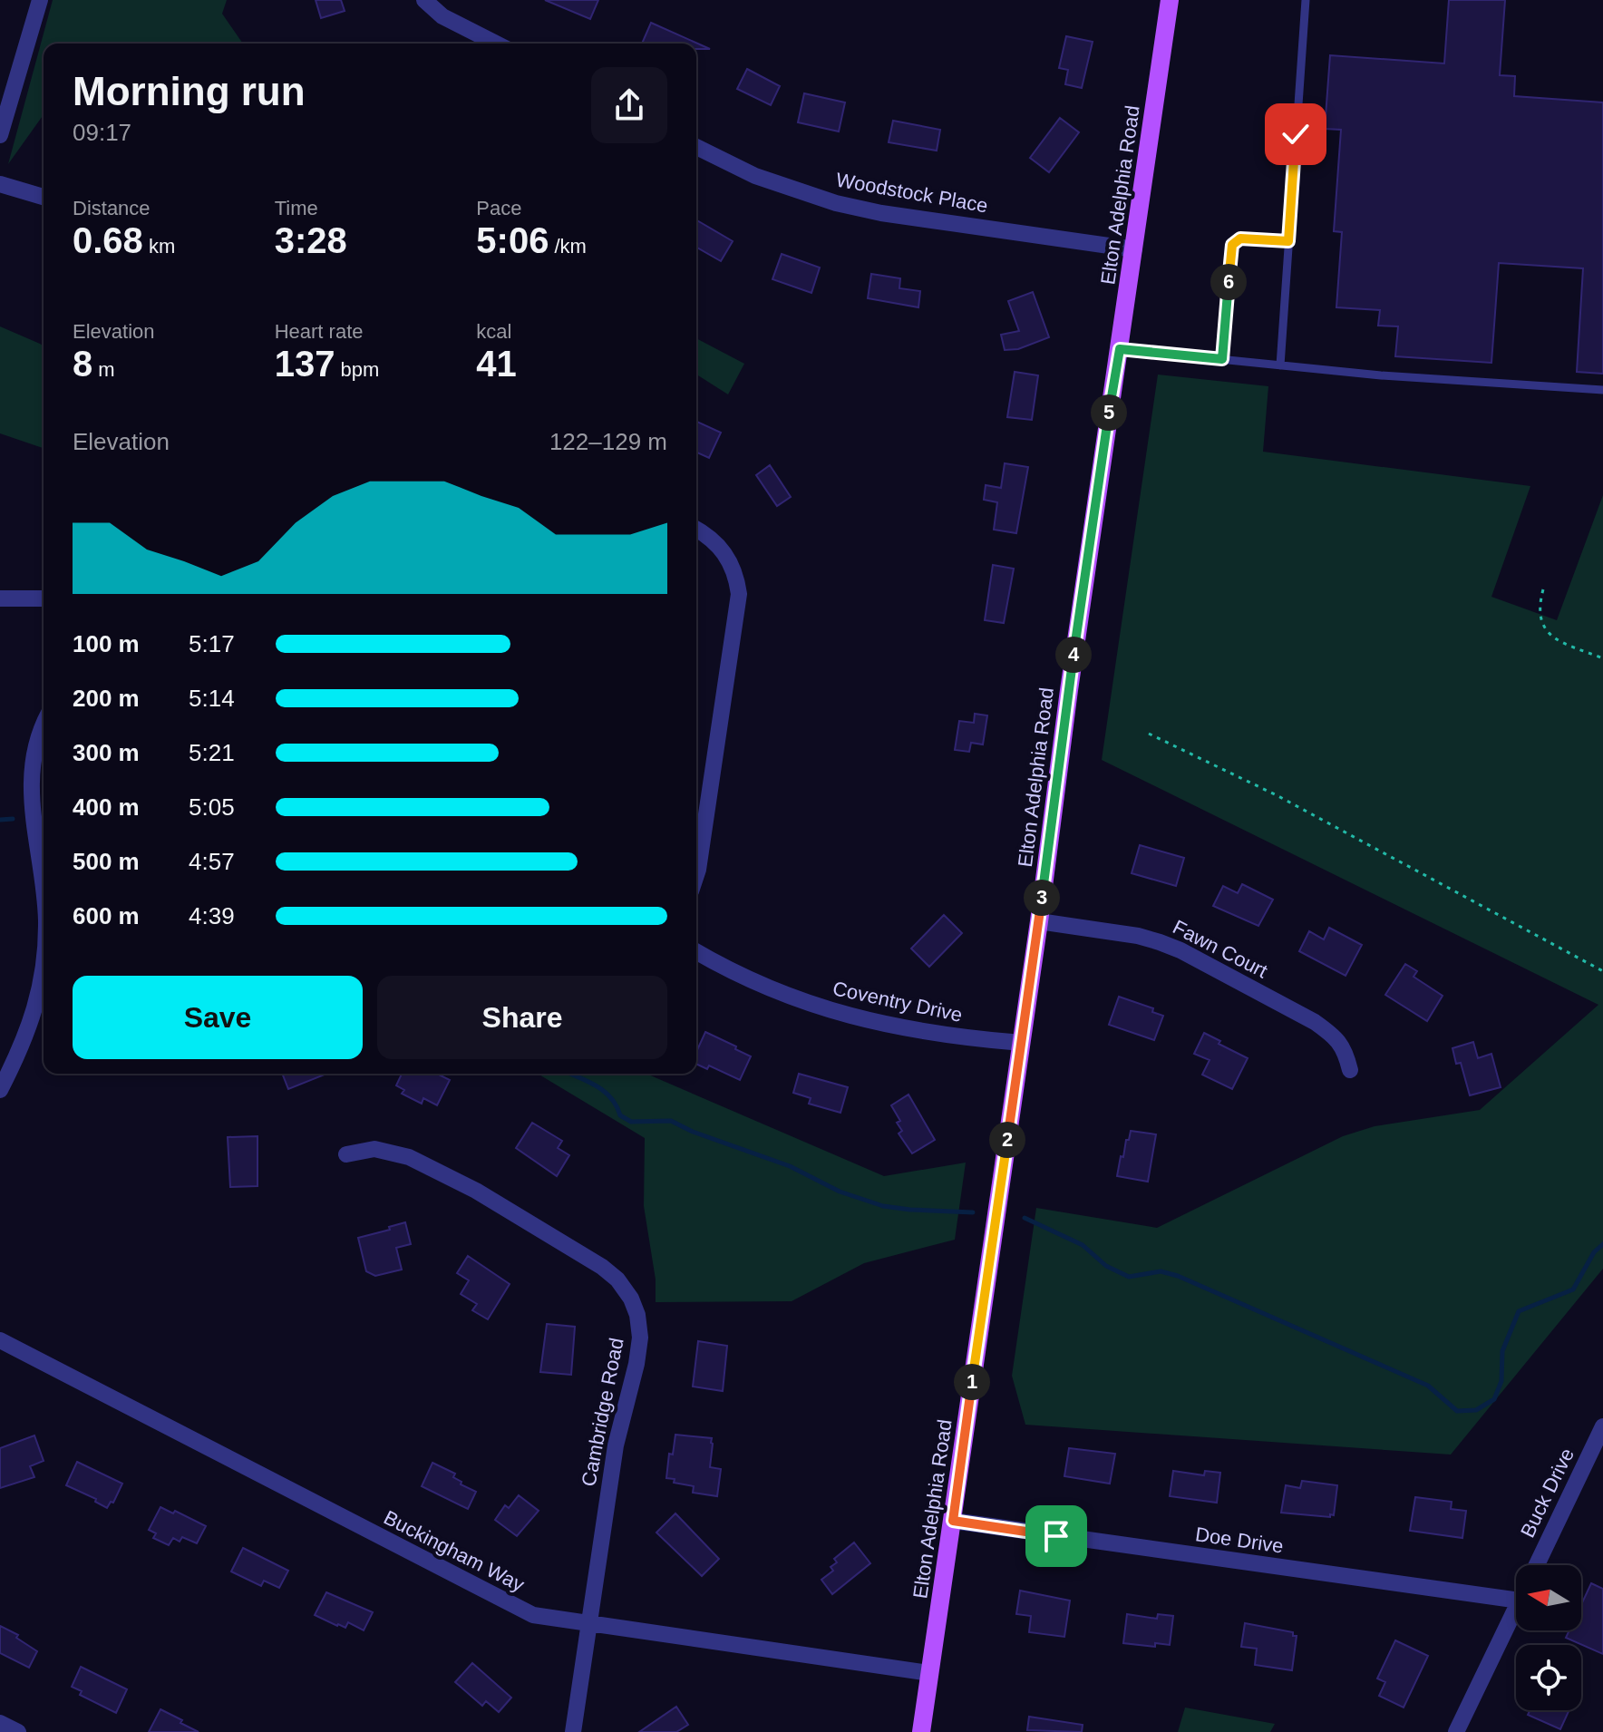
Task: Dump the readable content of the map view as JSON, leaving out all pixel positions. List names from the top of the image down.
{
  "streets": {
    "main road": ["Elton Adelphia Road"],
    "street": [
      "Woodstock Place",
      "Fawn Court",
      "Coventry Drive",
      "Cambridge Road",
      "Buck Drive",
      "Doe Drive",
      "Buckingham Way"
    ]
  },
  "crossings": [
    ["Woodstock Place", "Elton Adelphia Road"],
    ["Elton Adelphia Road", "Fawn Court"],
    ["Elton Adelphia Road", "Coventry Drive"],
    ["Elton Adelphia Road", "Doe Drive"],
    ["Elton Adelphia Road", "Buckingham Way"],
    ["Cambridge Road", "Buckingham Way"]
  ],
  "north": "left",
  "page": {
    "heading": ["Morning run", "09:17"],
    "stats": [
      ["Distance", "0.68 km"],
      ["Time", "3:28"],
      ["Pace", "5:06 /km"],
      ["Elevation", "8 m"],
      ["Heart rate", "137 bpm"],
      ["kcal", "41"]
    ],
    "pins": [
      "6",
      "5",
      "4",
      "3",
      "2",
      "1"
    ],
    "chart": ["Elevation", "122–129 m"],
    "list": [
      {
        "name": "100 m",
        "note": "5:17"
      },
      {
        "name": "200 m",
        "note": "5:14"
      },
      {
        "name": "300 m",
        "note": "5:21"
      },
      {
        "name": "400 m",
        "note": "5:05"
      },
      {
        "name": "500 m",
        "note": "4:57"
      },
      {
        "name": "600 m",
        "note": "4:39"
      }
    ],
    "buttons": ["Save", "Share"]
  }
}
